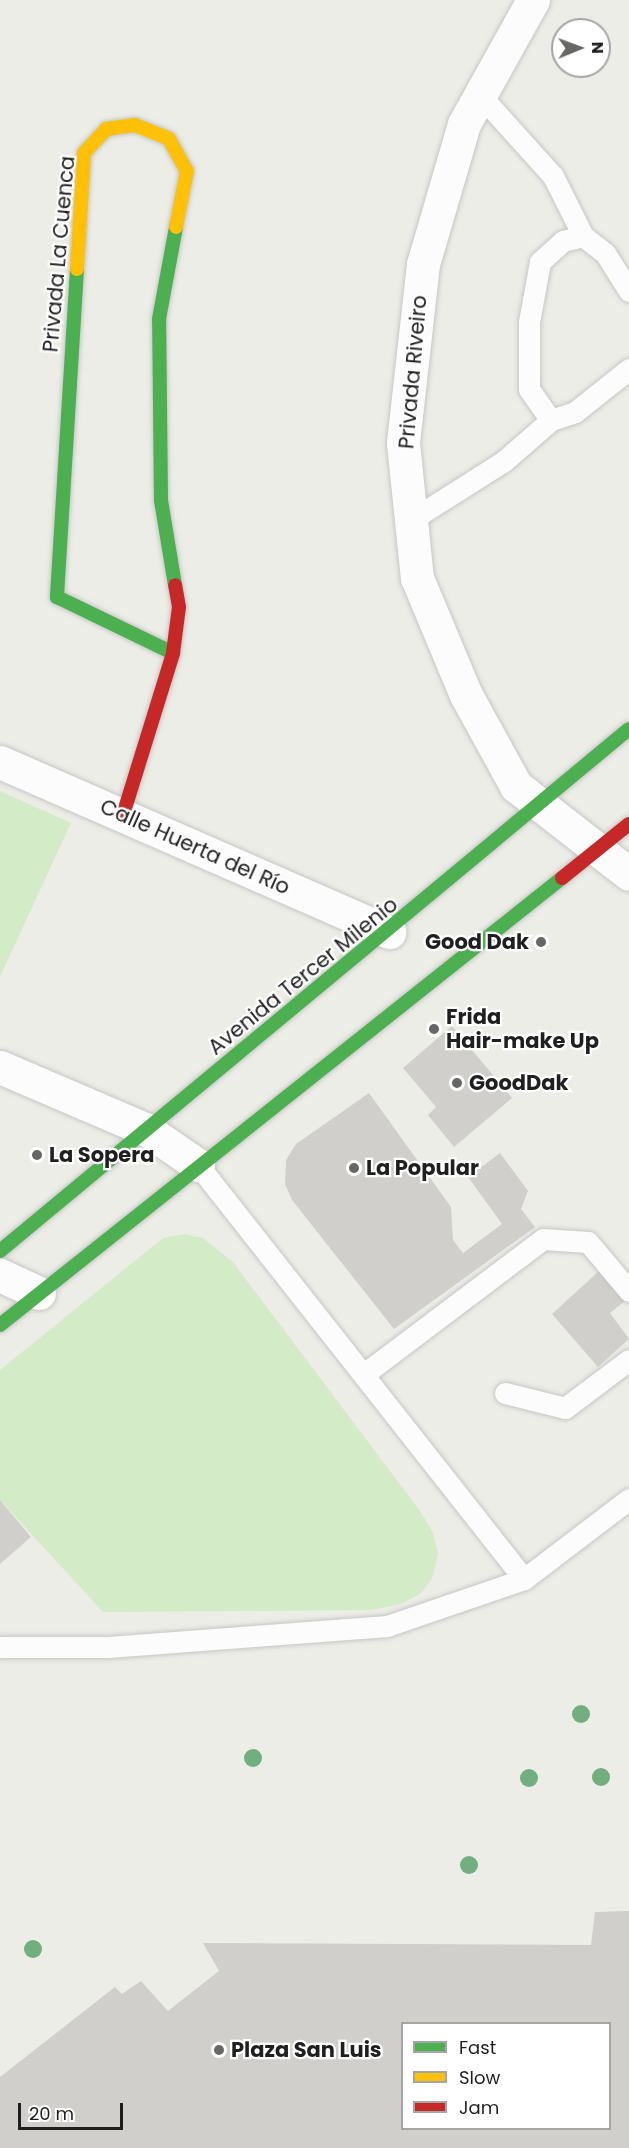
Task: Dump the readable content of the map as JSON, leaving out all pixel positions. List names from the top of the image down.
{
  "streets": {
    "street": [
      "Privada La Cuenca",
      "Privada Riveiro",
      "Calle Huerta del Río",
      "Avenida Tercer Milenio"
    ]
  },
  "crossings": [
    ["Privada La Cuenca", "Calle Huerta del Río"],
    ["Privada Riveiro", "Avenida Tercer Milenio"],
    ["Calle Huerta del Río", "Avenida Tercer Milenio"]
  ],
  "places": [
    "Good Dak",
    "Frida Hair-make Up",
    "GoodDak",
    "La Sopera",
    "La Popular",
    "Plaza San Luis"
  ],
  "legend": ["Fast", "Slow", "Jam"],
  "scale_bar": "20 m",
  "north": "right"
}
